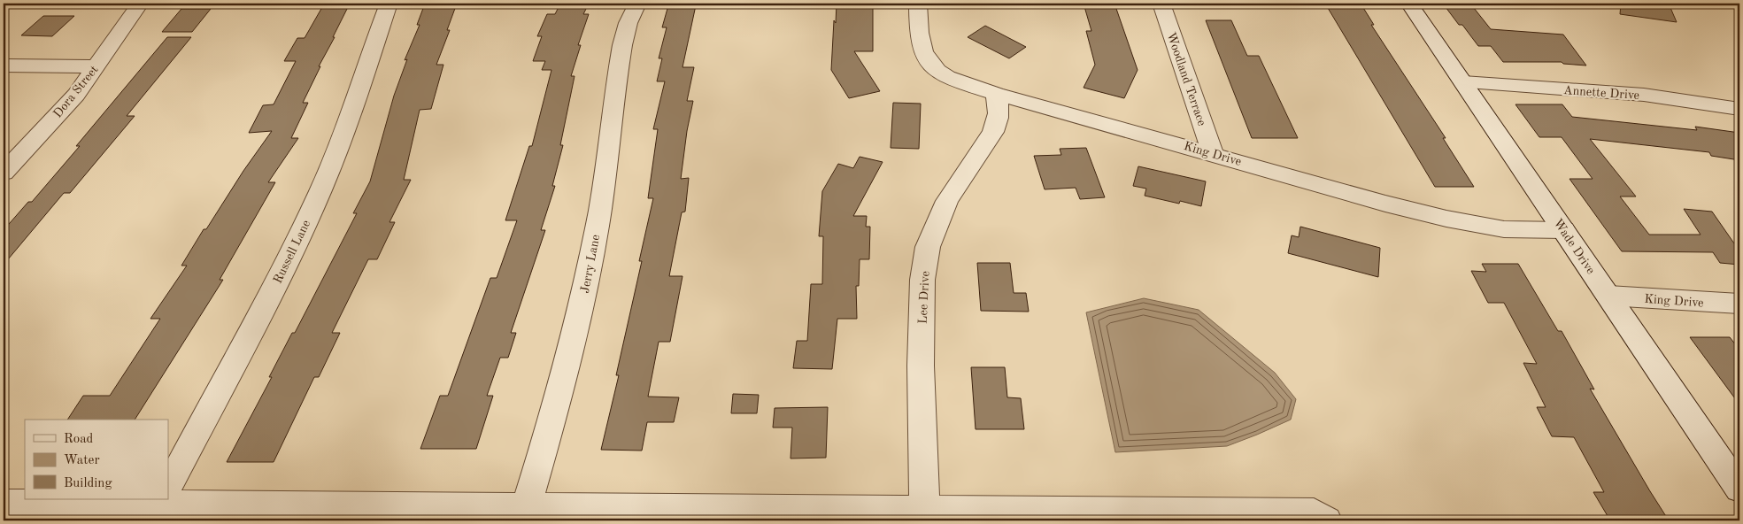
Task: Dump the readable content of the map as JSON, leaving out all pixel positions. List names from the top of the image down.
{
  "streets": {
    "street": [
      "Woodland Terrace",
      "Dora Street",
      "Annette Drive",
      "King Drive",
      "Wade Drive",
      "Russell Lane",
      "Jerry Lane",
      "Lee Drive"
    ]
  },
  "crossings": [
    ["Woodland Terrace", "King Drive"],
    ["Annette Drive", "Wade Drive"],
    ["King Drive", "Wade Drive"],
    ["King Drive", "Lee Drive"]
  ],
  "legend": ["Road", "Water", "Building"]
}
